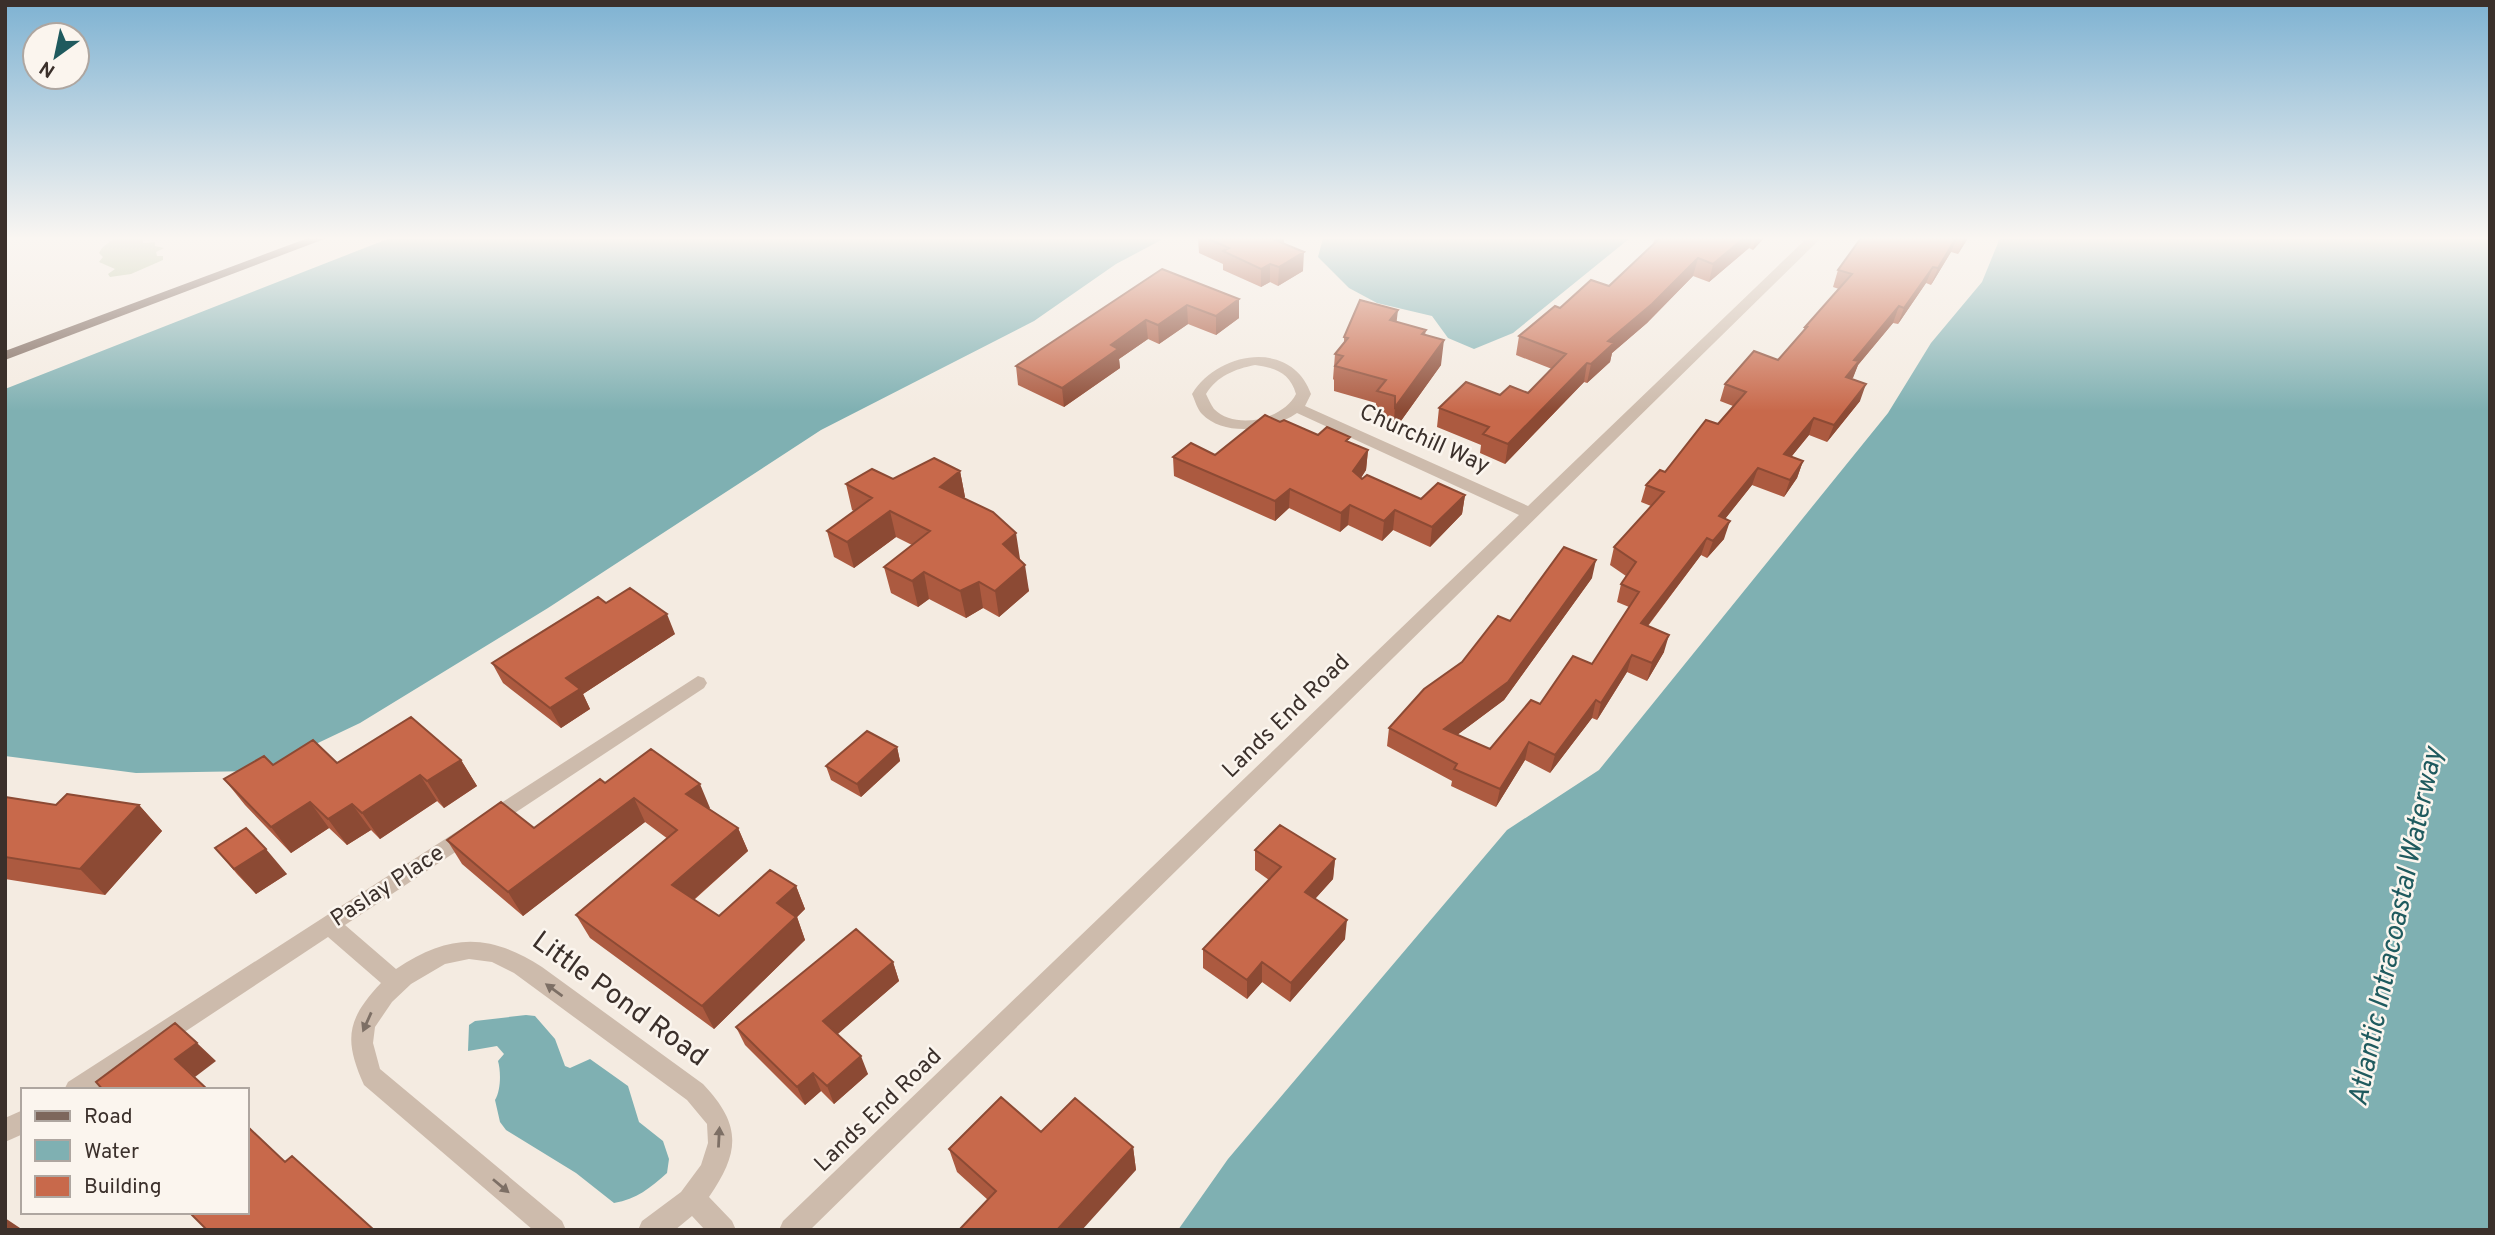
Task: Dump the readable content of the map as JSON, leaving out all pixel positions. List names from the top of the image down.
{
  "streets": {
    "street": [
      "Churchill Way",
      "Lands End Road",
      "Paslay Place",
      "Little Pond Road"
    ]
  },
  "crossings": [
    ["Churchill Way", "Lands End Road"]
  ],
  "water": ["Atlantic Intracoastal Waterway"],
  "legend": ["Road", "Water", "Building"],
  "north": "bottom left"
}
